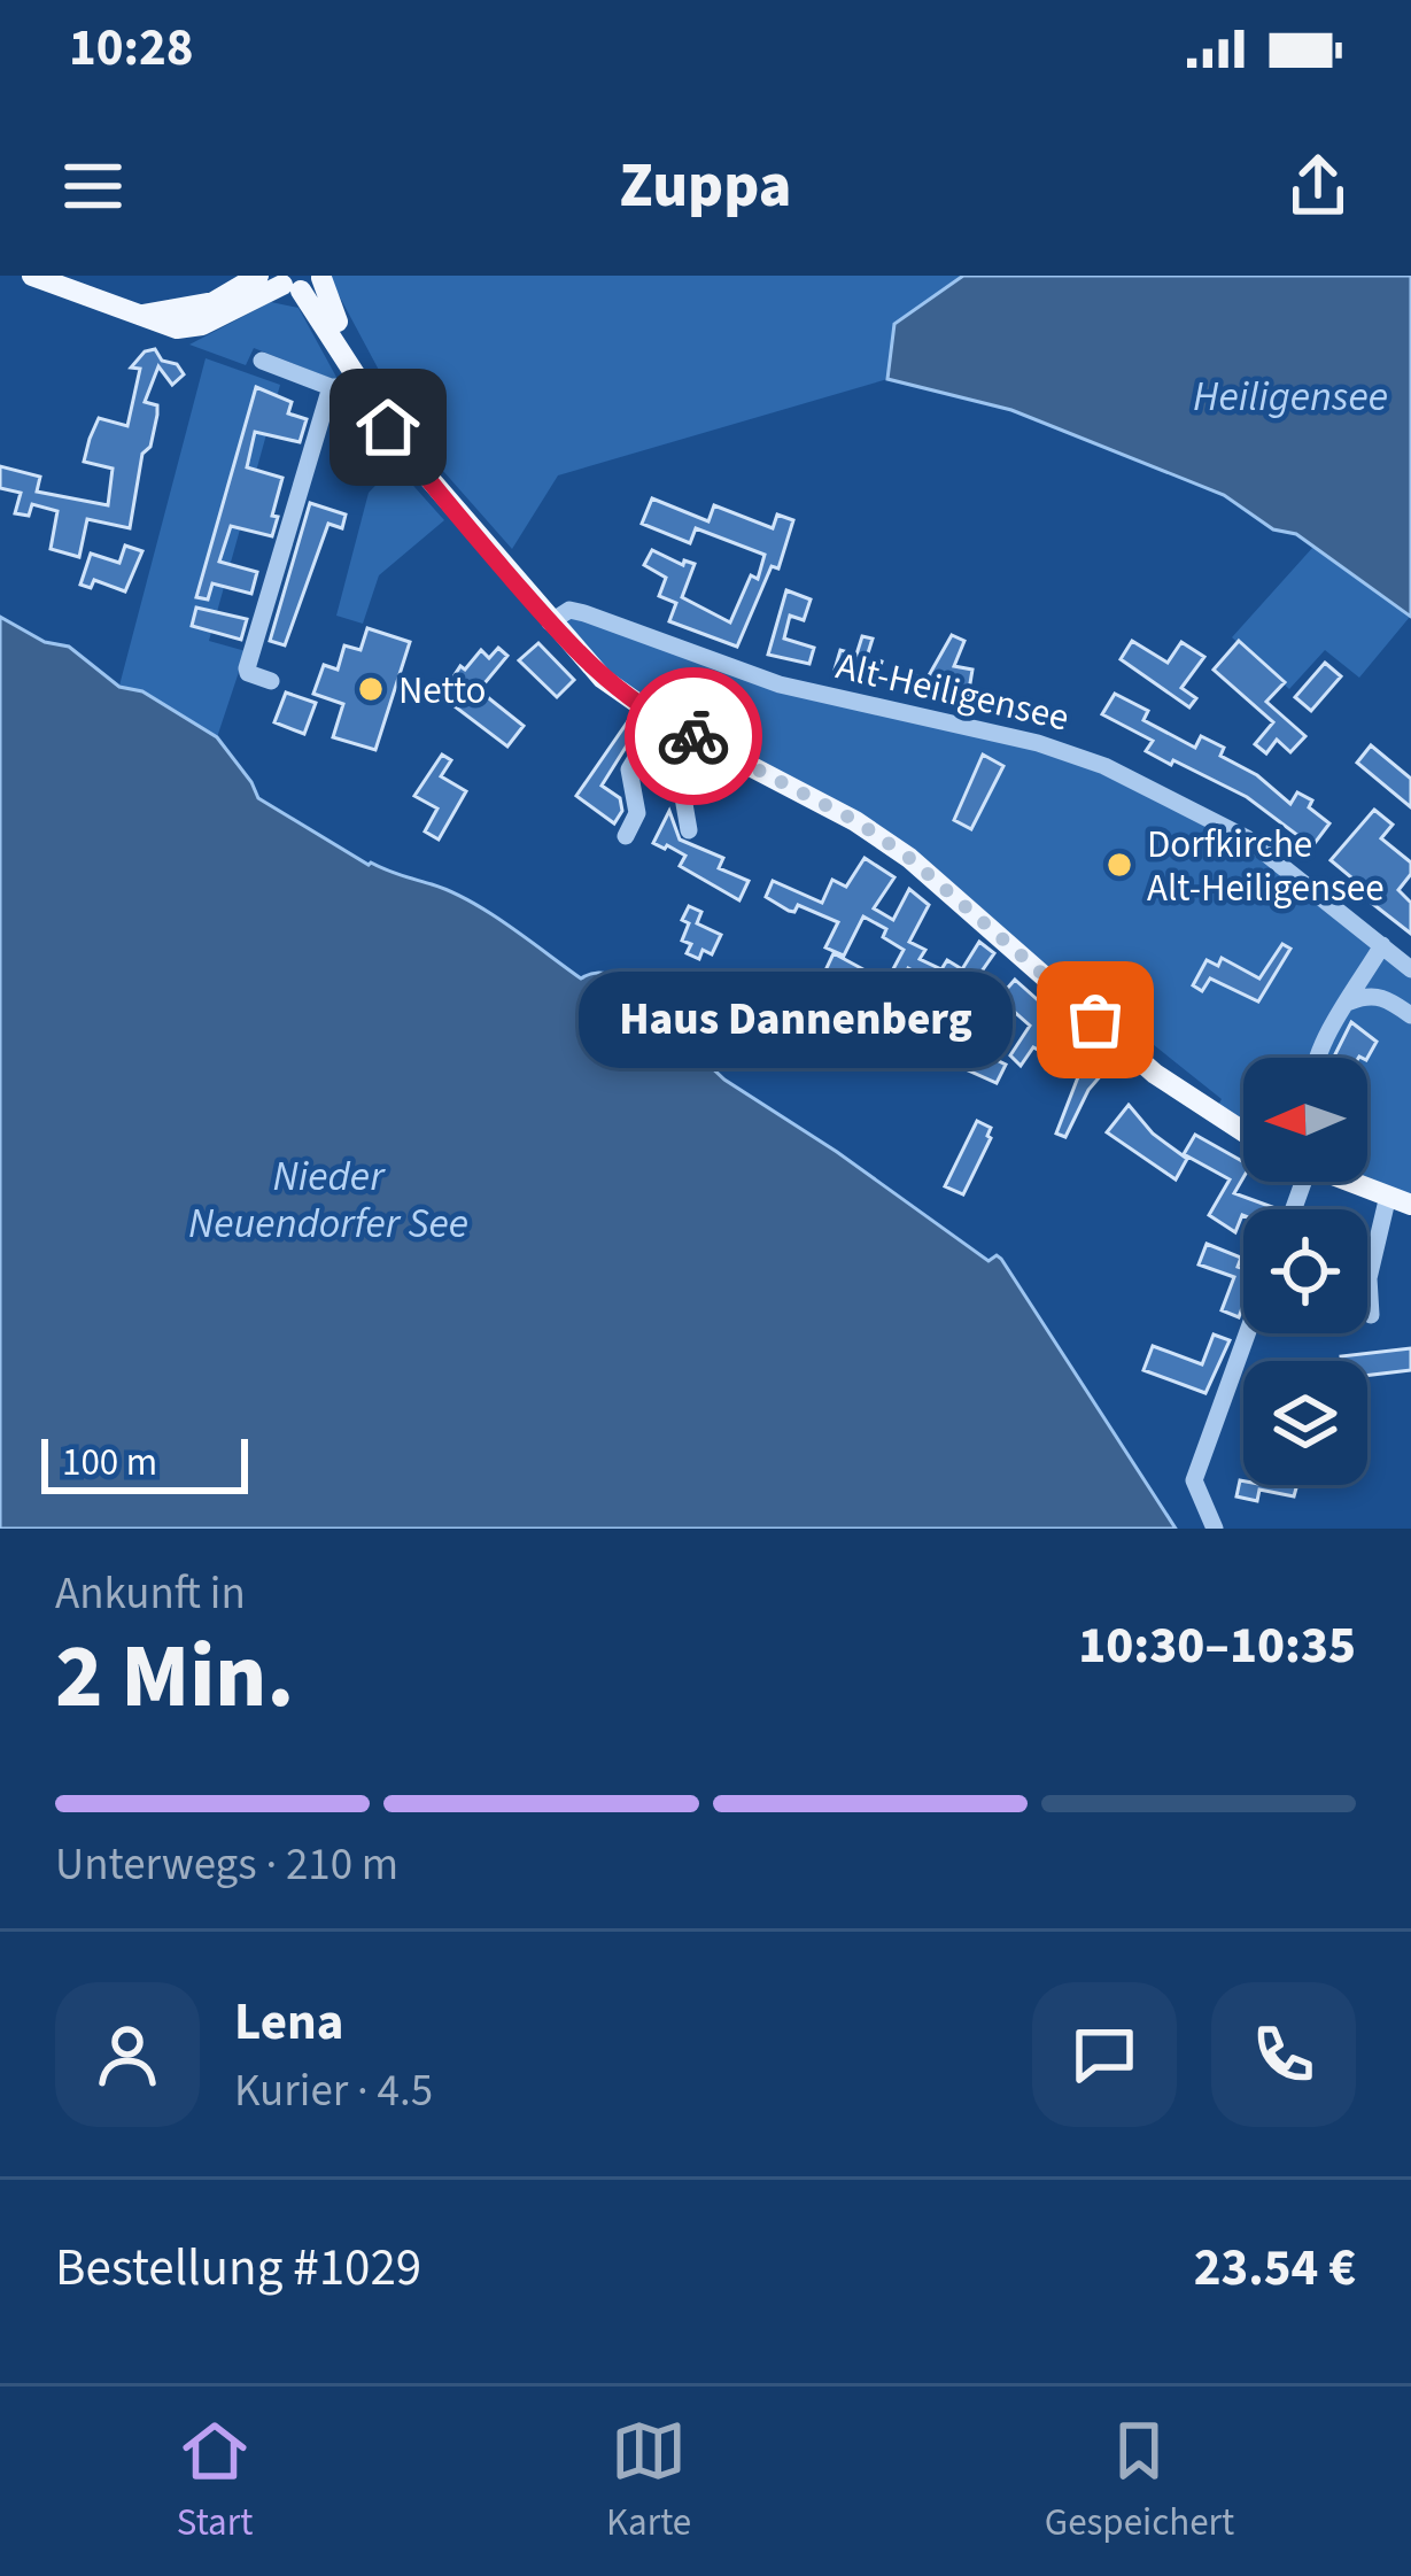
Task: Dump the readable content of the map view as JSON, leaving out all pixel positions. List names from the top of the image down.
{
  "streets": {
    "street": ["Alt-Heiligensee"]
  },
  "water": ["Heiligensee", "Nieder Neuendorfer See"],
  "places": ["Netto", "Dorfkirche Alt-Heiligensee", "Haus Dannenberg"],
  "scale_bar": "100 m",
  "north": "left",
  "page": {
    "status": "10:28",
    "header": "Zuppa",
    "bubble": "Haus Dannenberg",
    "scale": "100 m",
    "heading": ["2 Min.", "Ankunft in", "10:30–10:35"],
    "panel": [
      "Lena",
      "Kurier · 4.5",
      "Bestellung #1029",
      "23.54 €"
    ],
    "bar": "Unterwegs · 210 m",
    "tabs": ["Start", "Karte", "Gespeichert"]
  }
}
